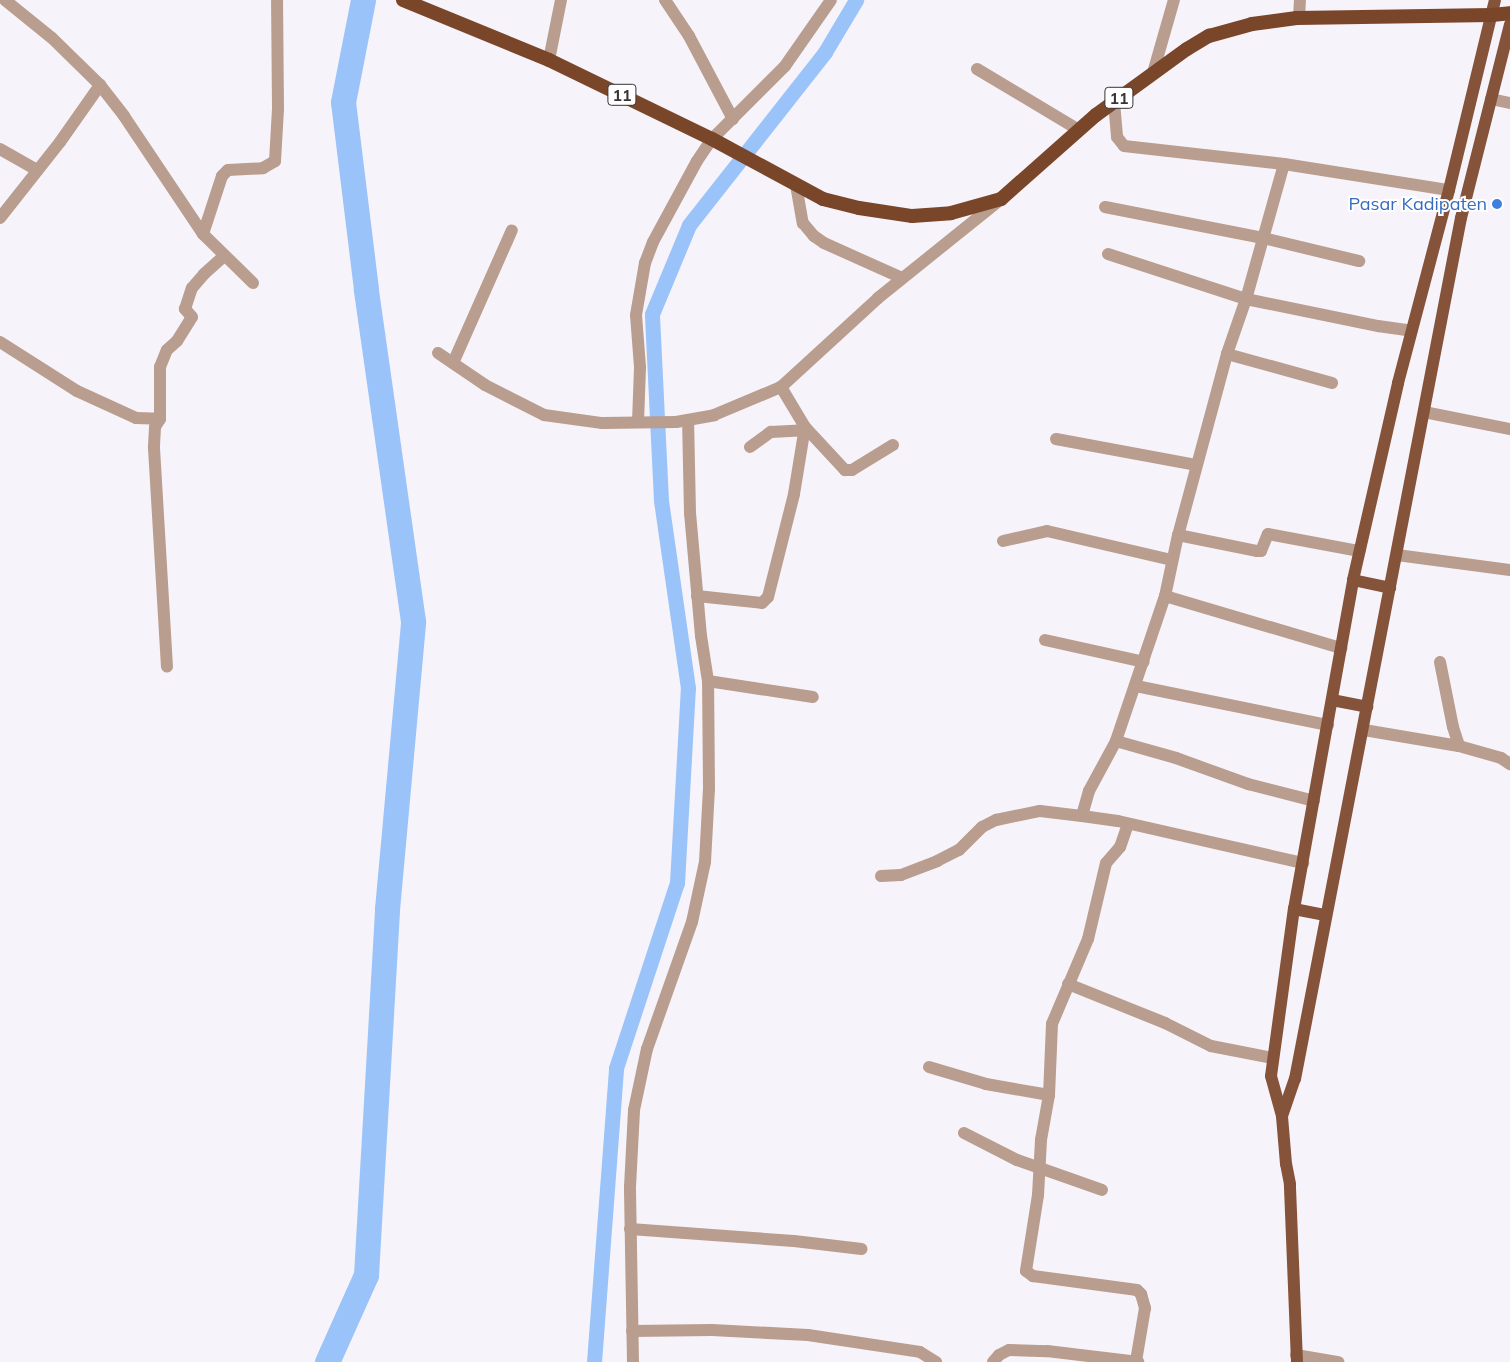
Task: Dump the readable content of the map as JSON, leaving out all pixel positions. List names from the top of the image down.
{
  "streets": {
    "highway": ["11"]
  },
  "places": ["Pasar Kadipaten"]
}
